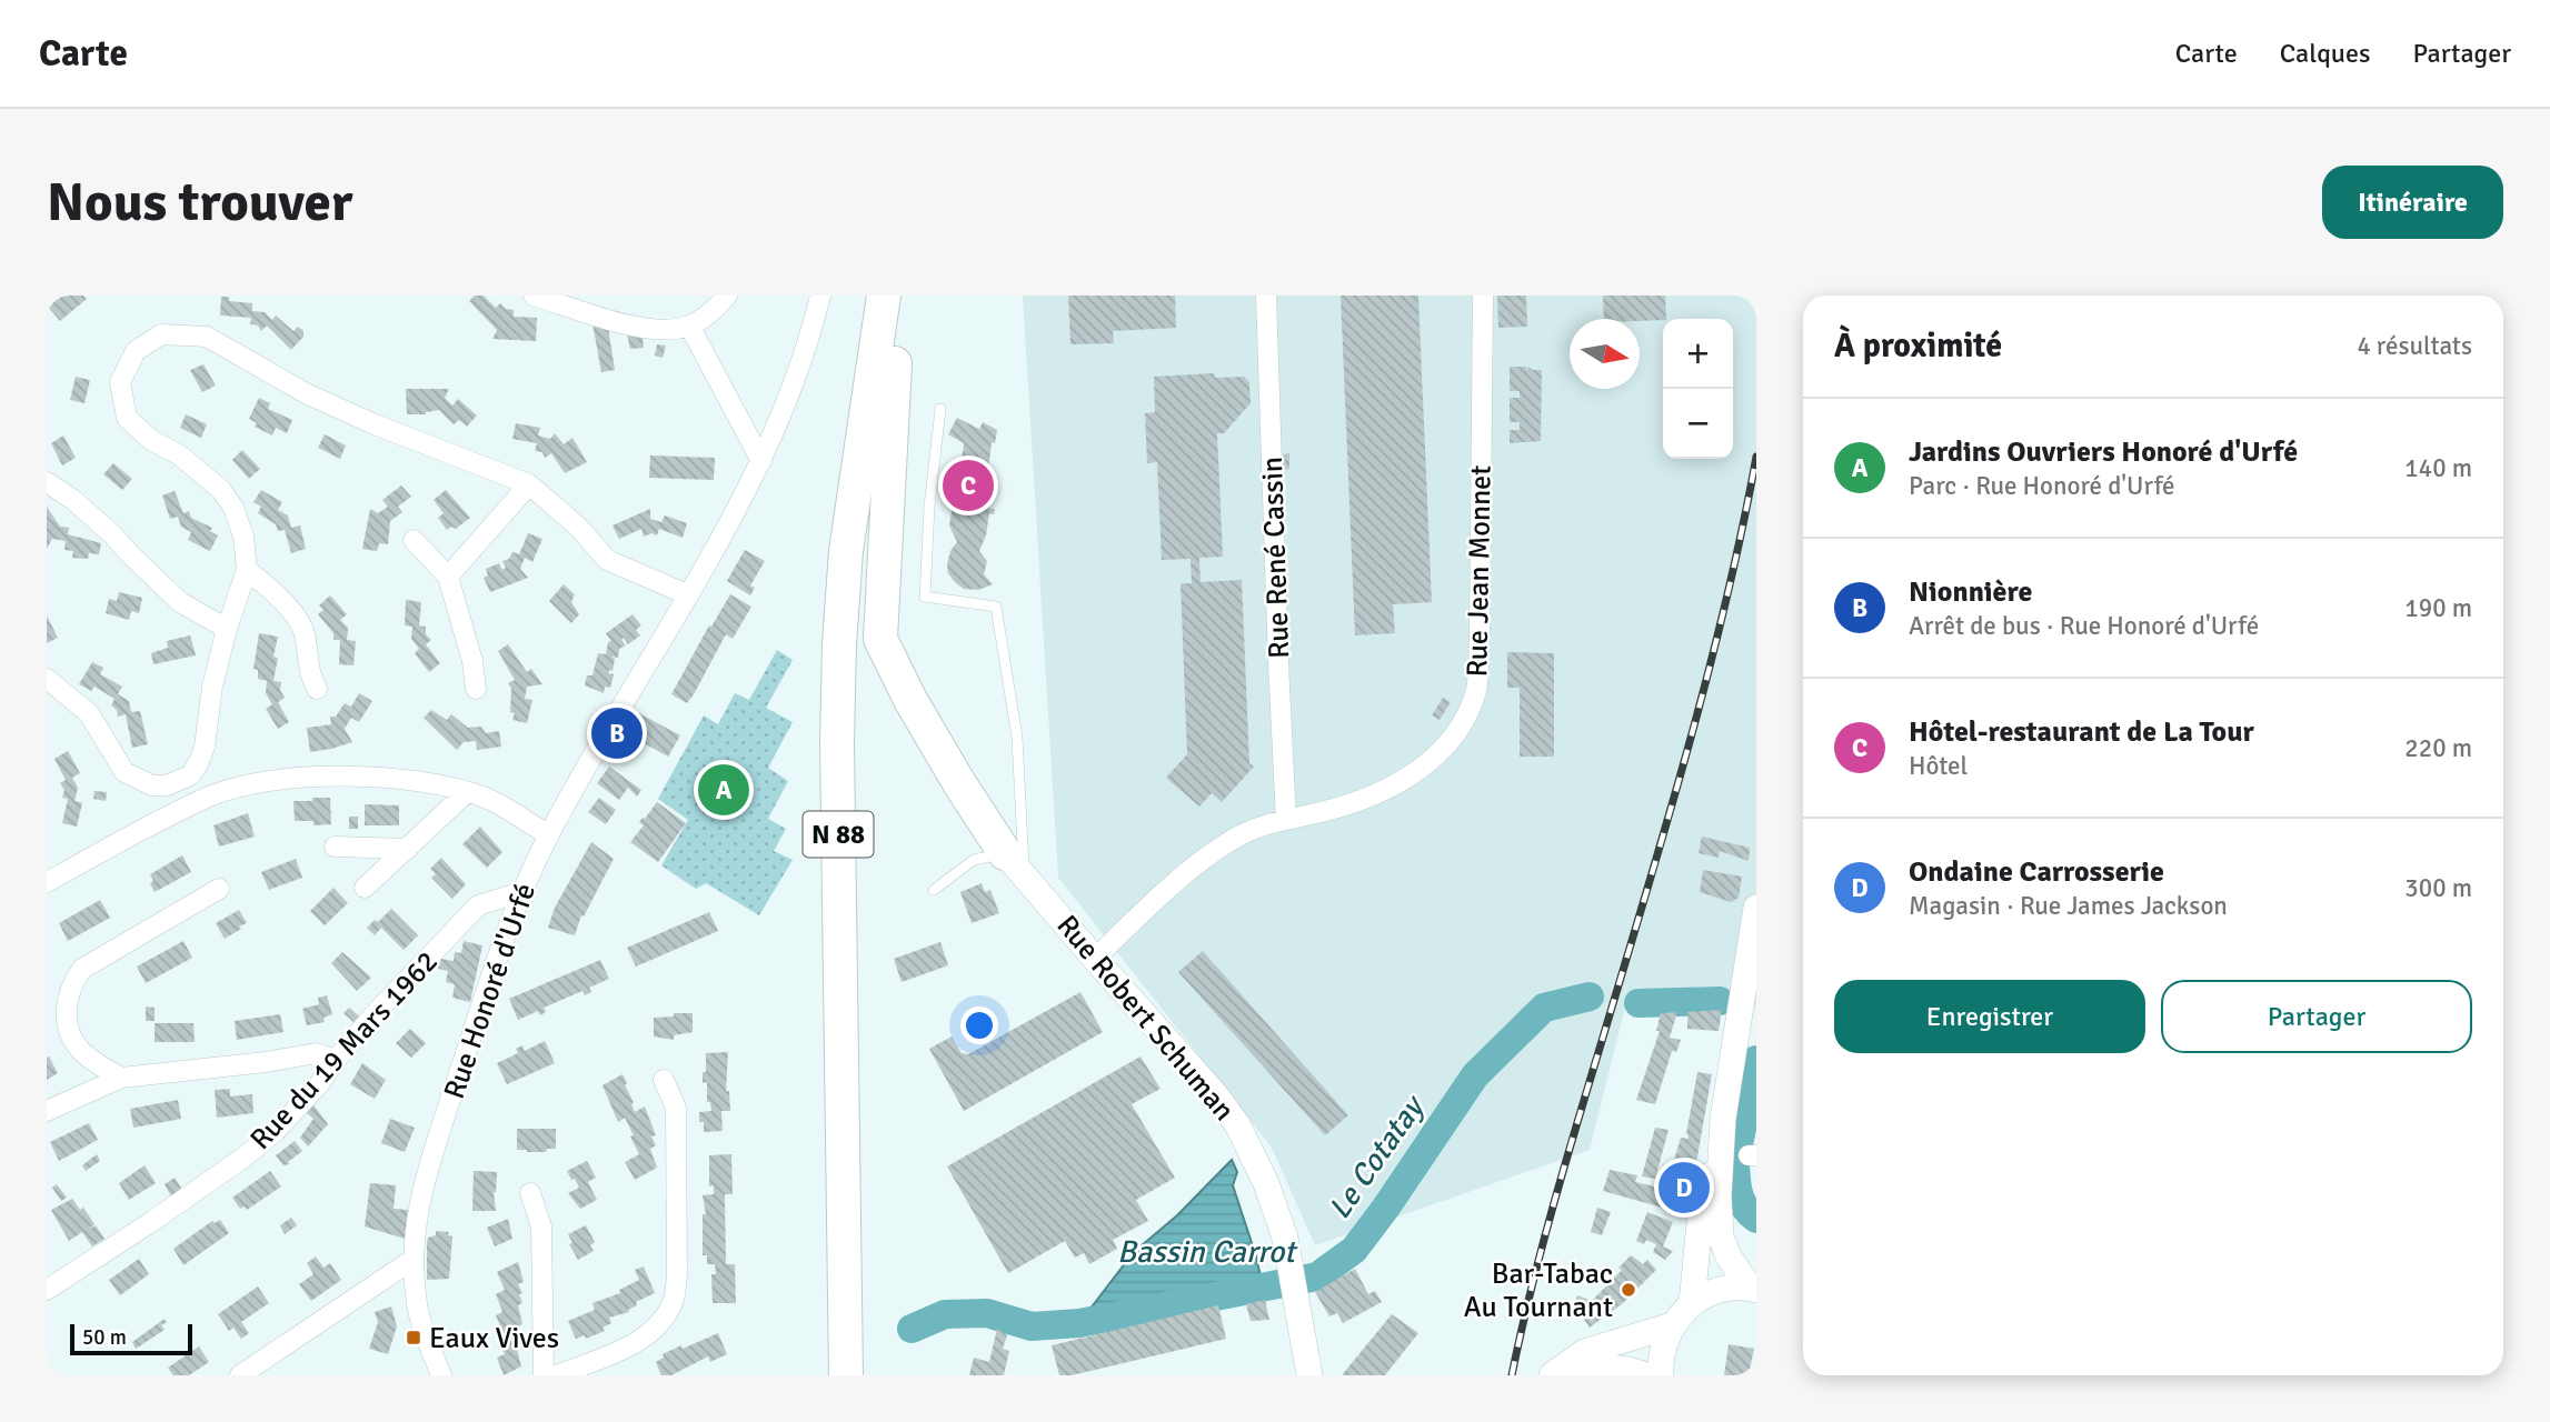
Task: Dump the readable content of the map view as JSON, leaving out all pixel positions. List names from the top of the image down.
{
  "streets": {
    "highway": ["N 88"],
    "main road": ["Rue Robert Schuman"],
    "street": [
      "Rue René Cassin",
      "Rue Jean Monnet",
      "Rue Honoré d'Urfé",
      "Rue du 19 Mars 1962"
    ]
  },
  "crossings": [
    ["Rue René Cassin", "Rue Jean Monnet"],
    ["Rue Jean Monnet", "Rue Robert Schuman"],
    ["Rue Honoré d'Urfé", "Rue du 19 Mars 1962"]
  ],
  "water": ["Le Cotatay", "Bassin Carrot"],
  "places": {
    "other": ["Bar-Tabac Au Tournant"],
    "transit": ["Eaux Vives"]
  },
  "scale_bar": "50 m",
  "north": "right",
  "page": {
    "header": "Carte",
    "nav": ["Carte", "Calques", "Partager"],
    "buttons": [
      "Itinéraire",
      ["Enregistrer", "Partager"]
    ],
    "title": "Nous trouver",
    "heading": ["À proximité", "4 résultats"],
    "map_buttons": ["+", "−"],
    "list": [
      {
        "mark": "A",
        "name": "Jardins Ouvriers Honoré d'Urfé",
        "note": "Parc · Rue Honoré d'Urfé",
        "value": "140 m"
      },
      {
        "mark": "B",
        "name": "Nionnière",
        "note": "Arrêt de bus · Rue Honoré d'Urfé",
        "value": "190 m"
      },
      {
        "mark": "C",
        "name": "Hôtel-restaurant de La Tour",
        "note": "Hôtel",
        "value": "220 m"
      },
      {
        "mark": "D",
        "name": "Ondaine Carrosserie",
        "note": "Magasin · Rue James Jackson",
        "value": "300 m"
      }
    ],
    "pins": [
      "C",
      "B",
      "A",
      "D"
    ],
    "scale": "50 m"
  }
}
